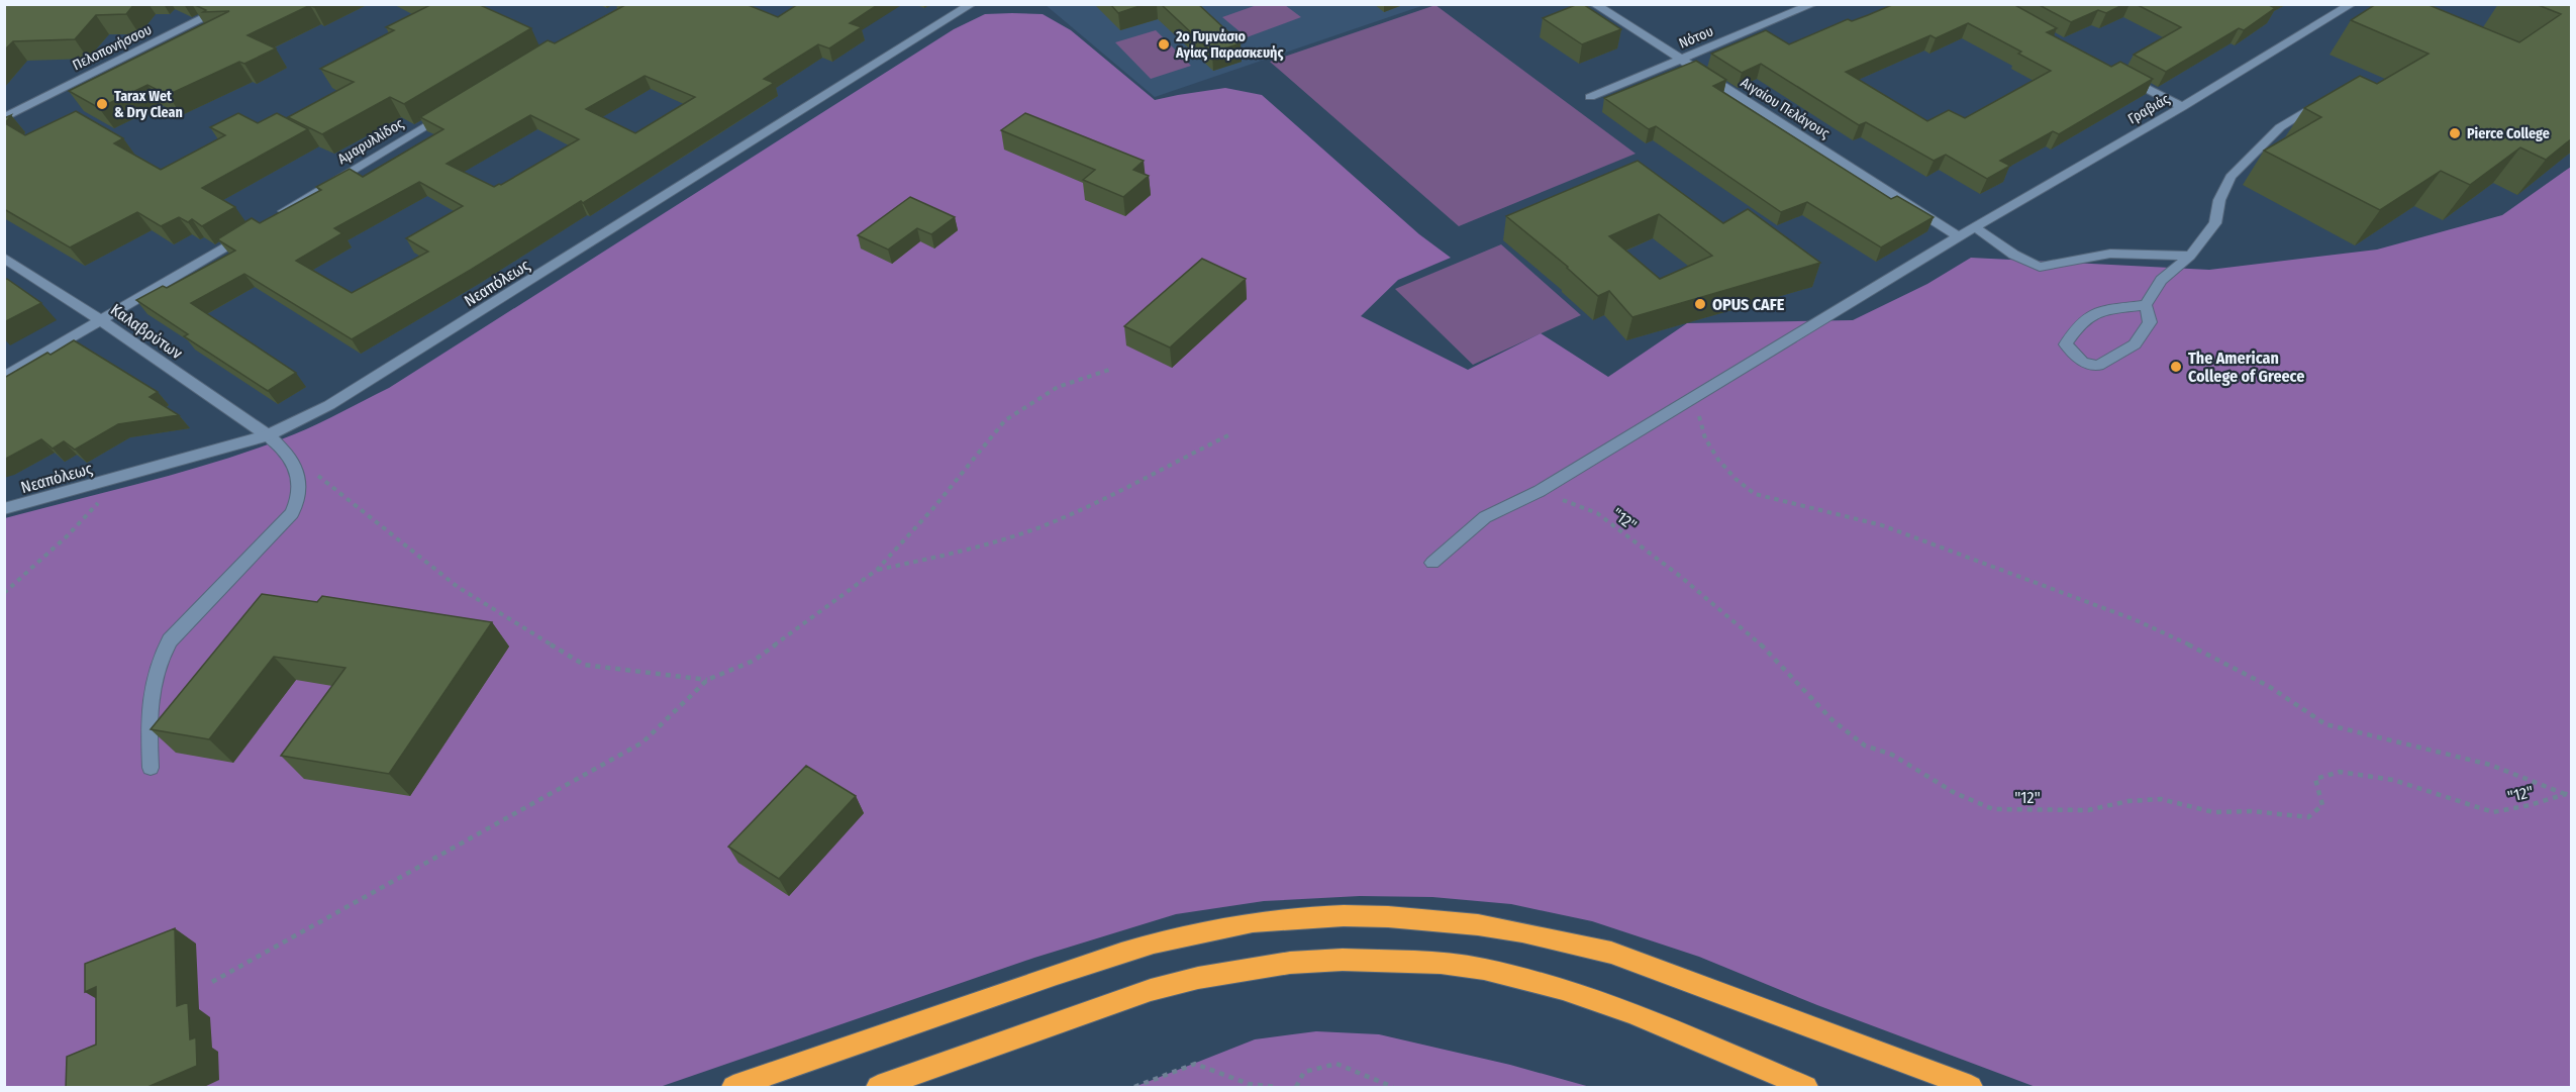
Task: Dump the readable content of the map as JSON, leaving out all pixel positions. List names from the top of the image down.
{
  "streets": {
    "street": [
      "Νότου",
      "Πελοπονήσσου",
      "Αιγαίου Πελάγους",
      "Γραβιάς",
      "Αμαρυλλίδος",
      "Νεαπόλεως",
      "Καλαβρύτων"
    ],
    "path": ["\"12\""]
  },
  "crossings": [
    ["Νότου", "Αιγαίου Πελάγους"],
    ["Αιγαίου Πελάγους", "Γραβιάς"],
    ["Γραβιάς", "\"12\""],
    ["Νεαπόλεως", "Καλαβρύτων"]
  ],
  "places": [
    "2ο Γυμνάσιο Αγίας Παρασκευής",
    "Tarax Wet & Dry Clean",
    "Pierce College",
    "OPUS CAFE",
    "The American College of Greece"
  ]
}
